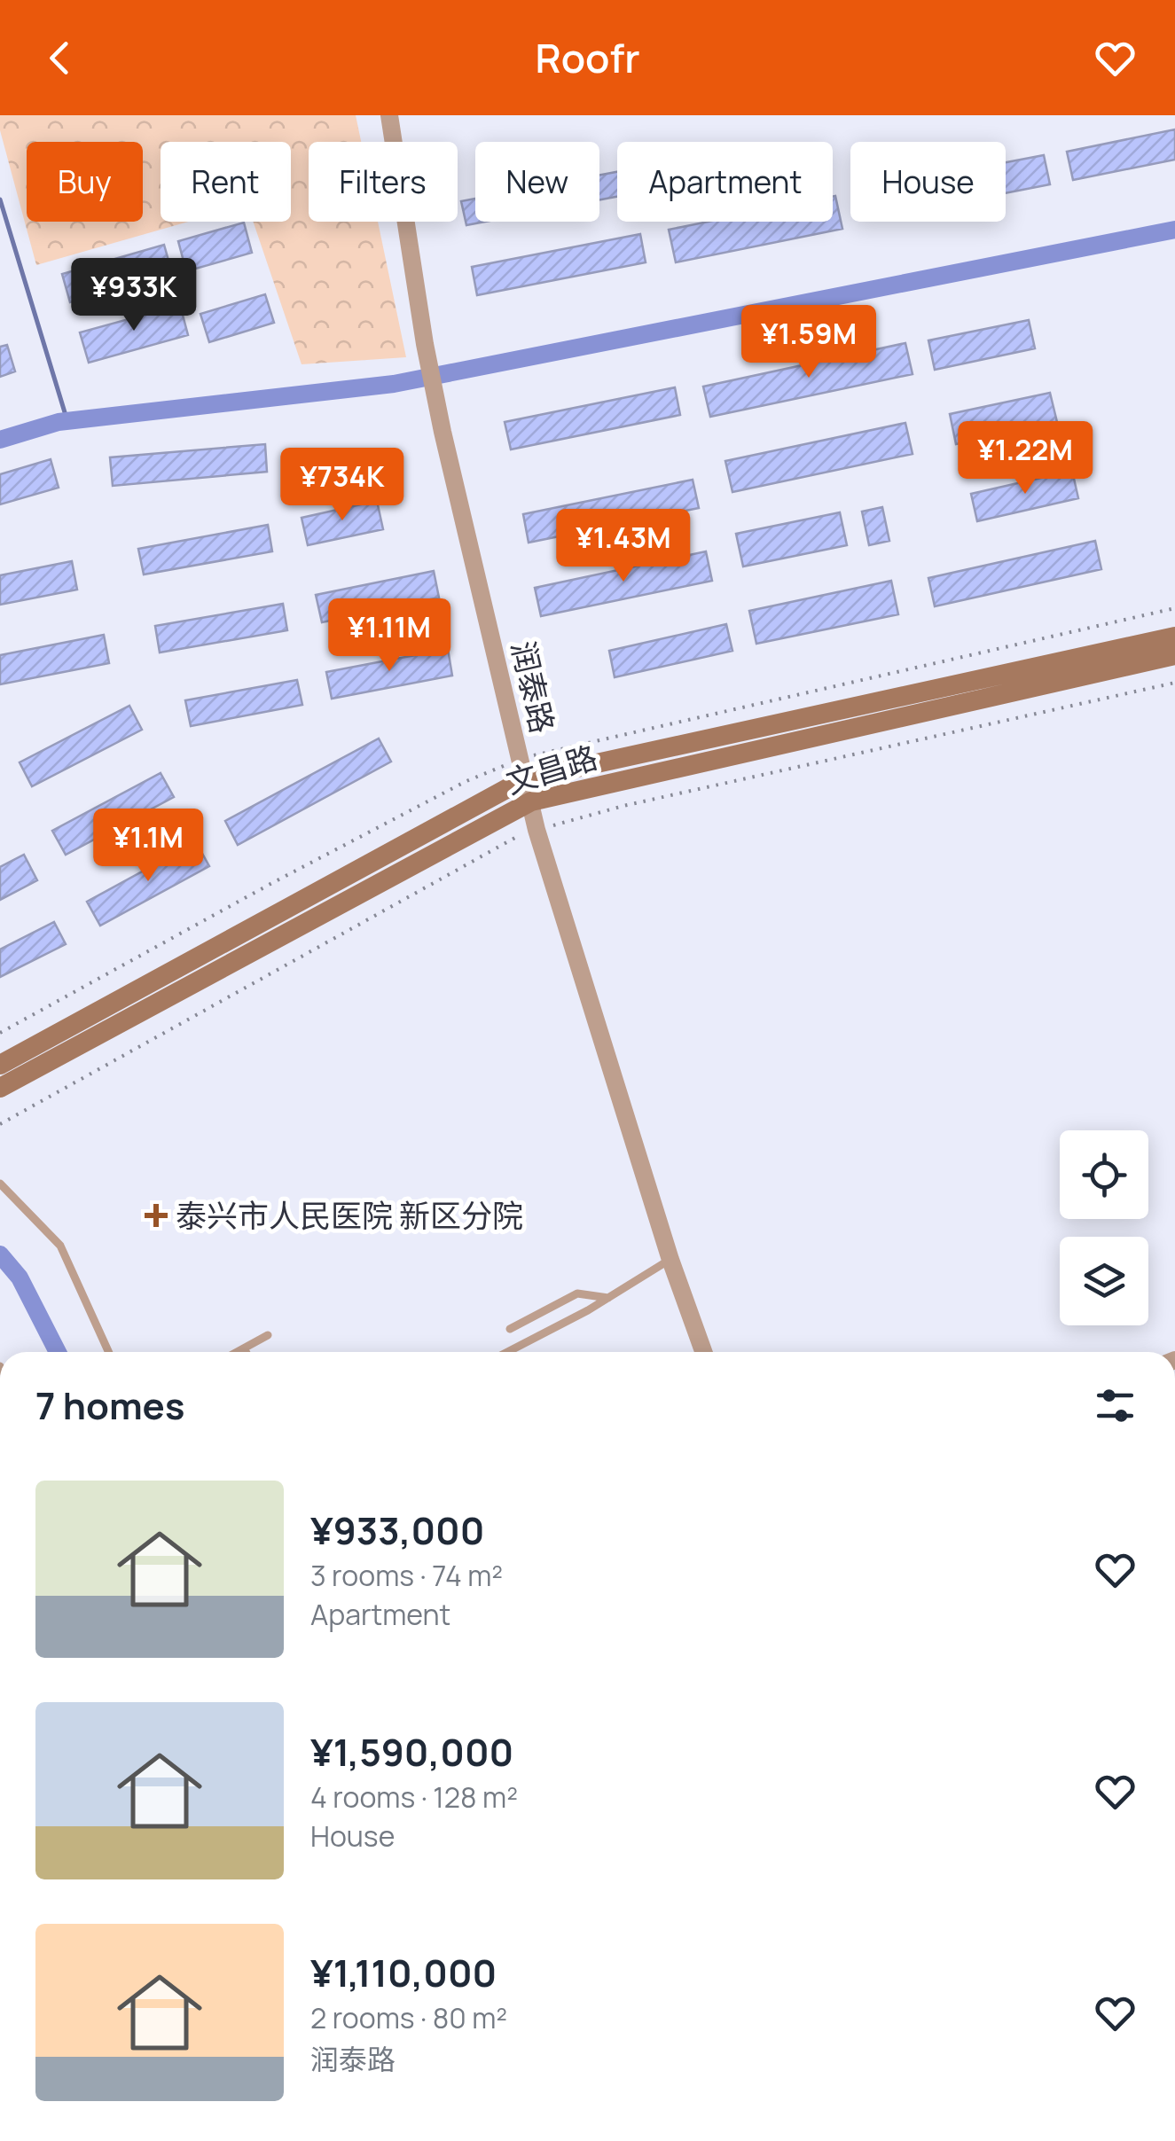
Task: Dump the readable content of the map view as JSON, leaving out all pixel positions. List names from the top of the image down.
{
  "streets": {
    "main road": ["文昌路"],
    "street": ["润泰路"]
  },
  "crossings": [
    ["润泰路", "文昌路"]
  ],
  "places": {
    "health": ["泰兴市人民医院 新区分院"]
  },
  "page": {
    "header": "Roofr",
    "chip": [
      "Buy",
      "Rent",
      "Filters",
      "New",
      "Apartment",
      "House"
    ],
    "price": [
      "¥933K",
      "¥1.59M",
      "¥1.22M",
      "¥734K",
      "¥1.43M",
      "¥1.11M",
      "¥1.1M"
    ],
    "heading": "7 homes",
    "list": [
      {
        "name": "¥933,000",
        "note": "3 rooms · 74 m² · Apartment"
      },
      {
        "name": "¥1,590,000",
        "note": "4 rooms · 128 m² · House"
      },
      {
        "name": "¥1,110,000",
        "note": "2 rooms · 80 m² · 润泰路"
      }
    ]
  }
}
